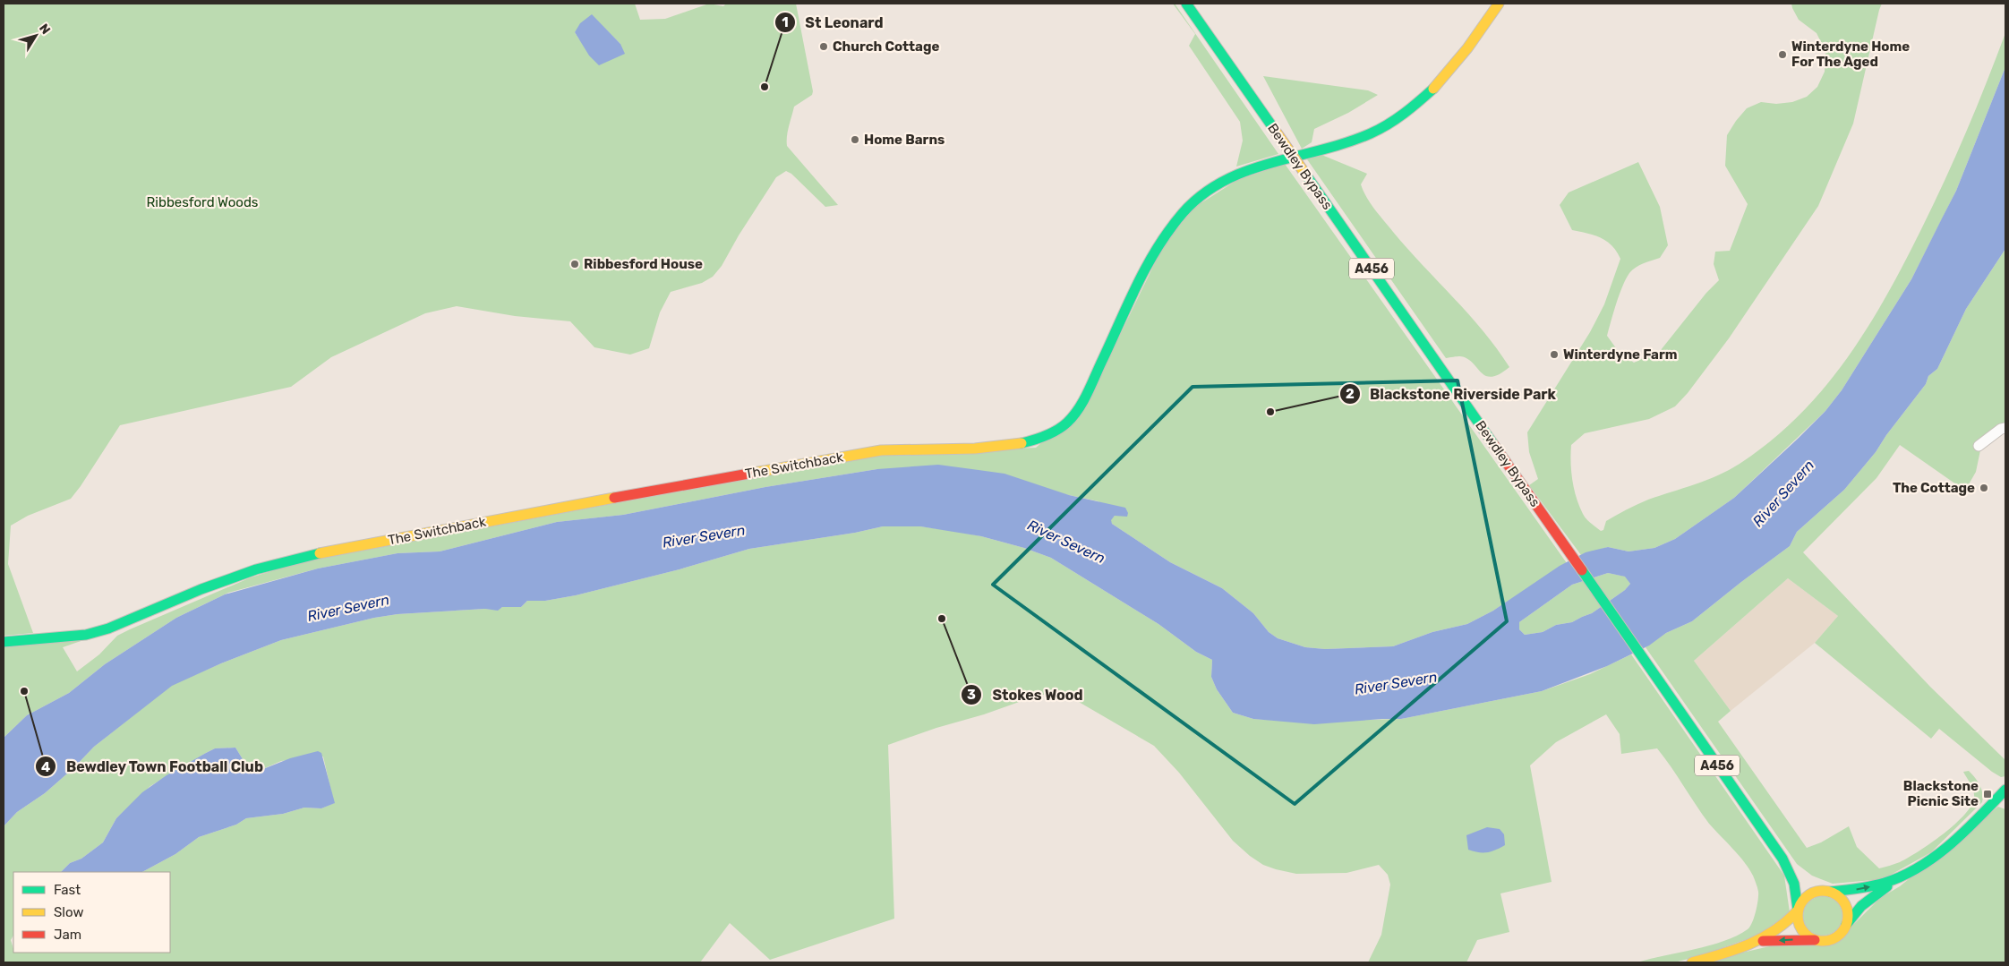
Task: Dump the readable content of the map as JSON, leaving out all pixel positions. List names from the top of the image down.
{
  "streets": {
    "main road": ["Bewdley Bypass", "A456", "The Switchback"]
  },
  "crossings": [
    ["Bewdley Bypass", "A456"]
  ],
  "water": ["River Severn"],
  "parks": ["Ribbesford Woods"],
  "places": {
    "other": [
      "Church Cottage",
      "Winterdyne Home For The Aged",
      "St Leonard",
      "Home Barns",
      "Ribbesford House",
      "Winterdyne Farm",
      "Blackstone Riverside Park",
      "The Cottage",
      "Stokes Wood",
      "Bewdley Town Football Club"
    ],
    "transit": ["Blackstone Picnic Site"]
  },
  "legend": ["Fast", "Slow", "Jam"],
  "north": "top right"
}
